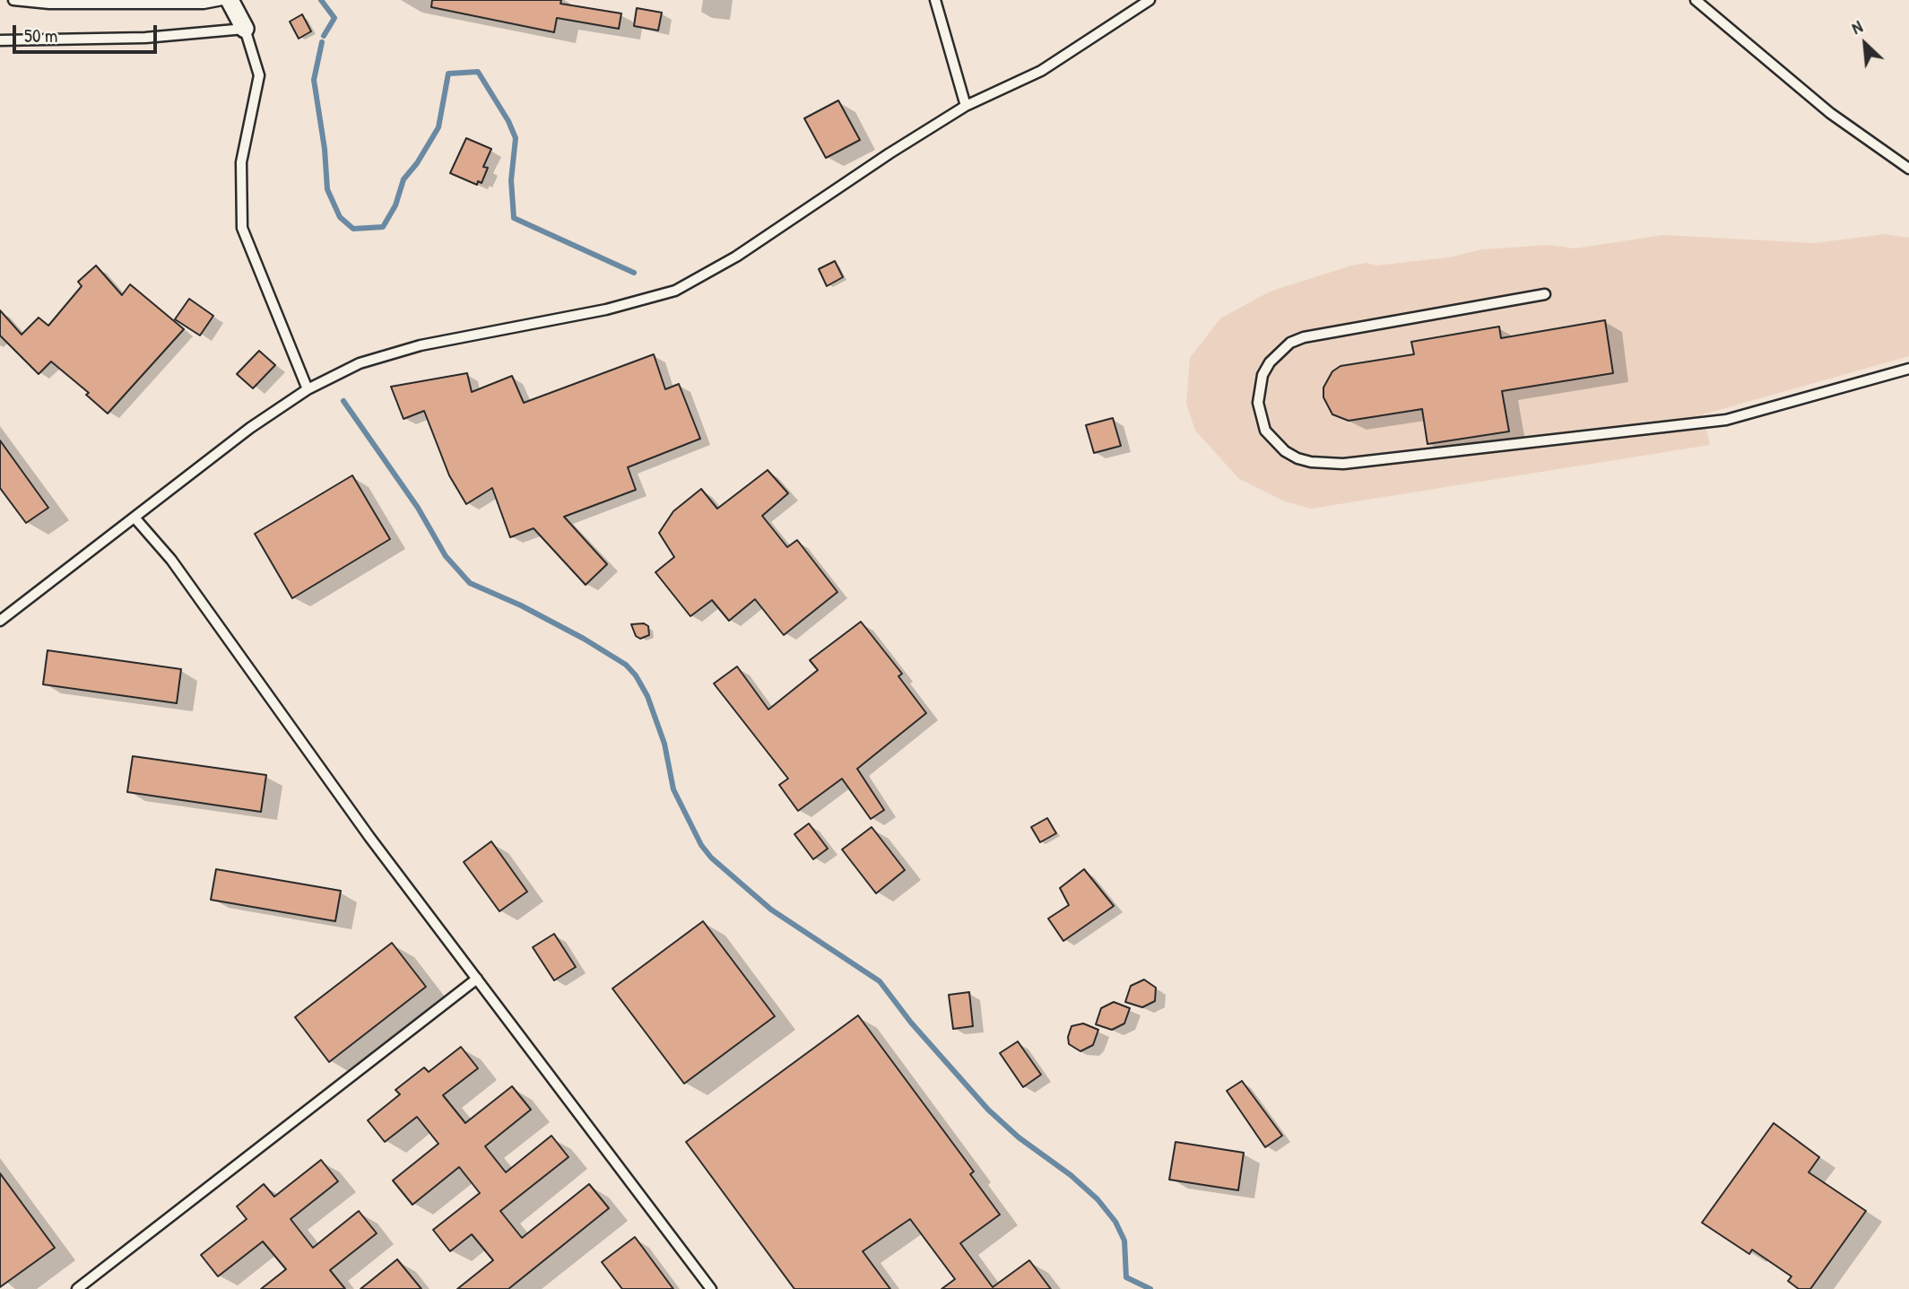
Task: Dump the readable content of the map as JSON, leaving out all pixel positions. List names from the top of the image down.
{
  "scale_bar": "50 m",
  "north": "top left"
}
